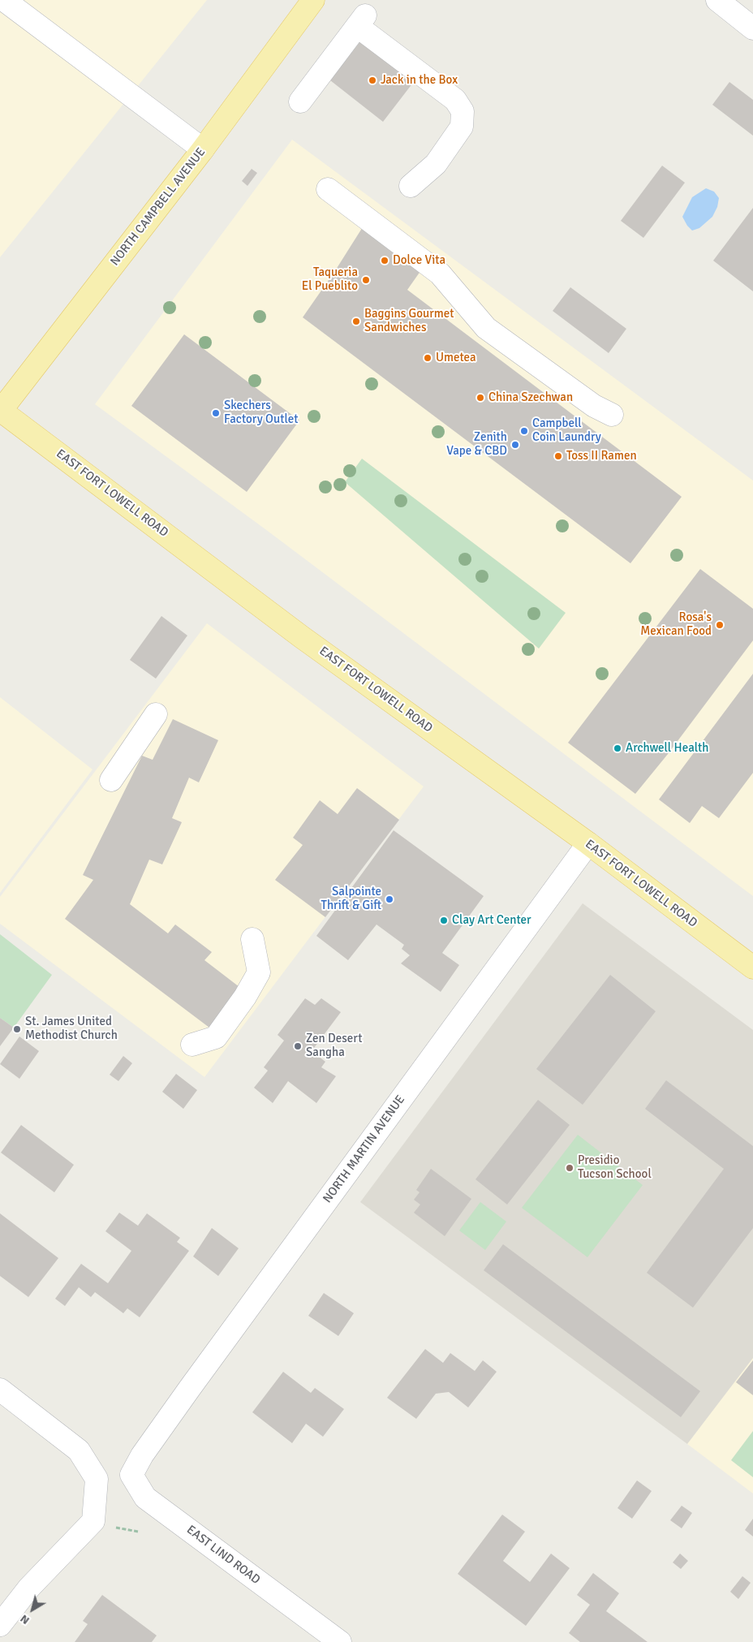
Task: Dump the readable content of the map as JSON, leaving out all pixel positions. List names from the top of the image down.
{
  "streets": {
    "main road": ["NORTH CAMPBELL AVENUE", "EAST FORT LOWELL ROAD"],
    "street": ["NORTH MARTIN AVENUE", "EAST LIND ROAD"]
  },
  "crossings": [
    ["NORTH CAMPBELL AVENUE", "EAST FORT LOWELL ROAD"],
    ["EAST FORT LOWELL ROAD", "NORTH MARTIN AVENUE"],
    ["NORTH MARTIN AVENUE", "EAST LIND ROAD"]
  ],
  "places": [
    "Jack in the Box",
    "Dolce Vita",
    "Taqueria El Pueblito",
    "Baggins Gourmet Sandwiches",
    "Umetea",
    "China Szechwan",
    "Skechers Factory Outlet",
    "Campbell Coin Laundry",
    "Zenith Vape & CBD",
    "Toss II Ramen",
    "Rosa's Mexican Food",
    "Archwell Health",
    "Salpointe Thrift & Gift",
    "Clay Art Center",
    "St. James United Methodist Church",
    "Zen Desert Sangha",
    "Presidio Tucson School"
  ],
  "north": "bottom left"
}
